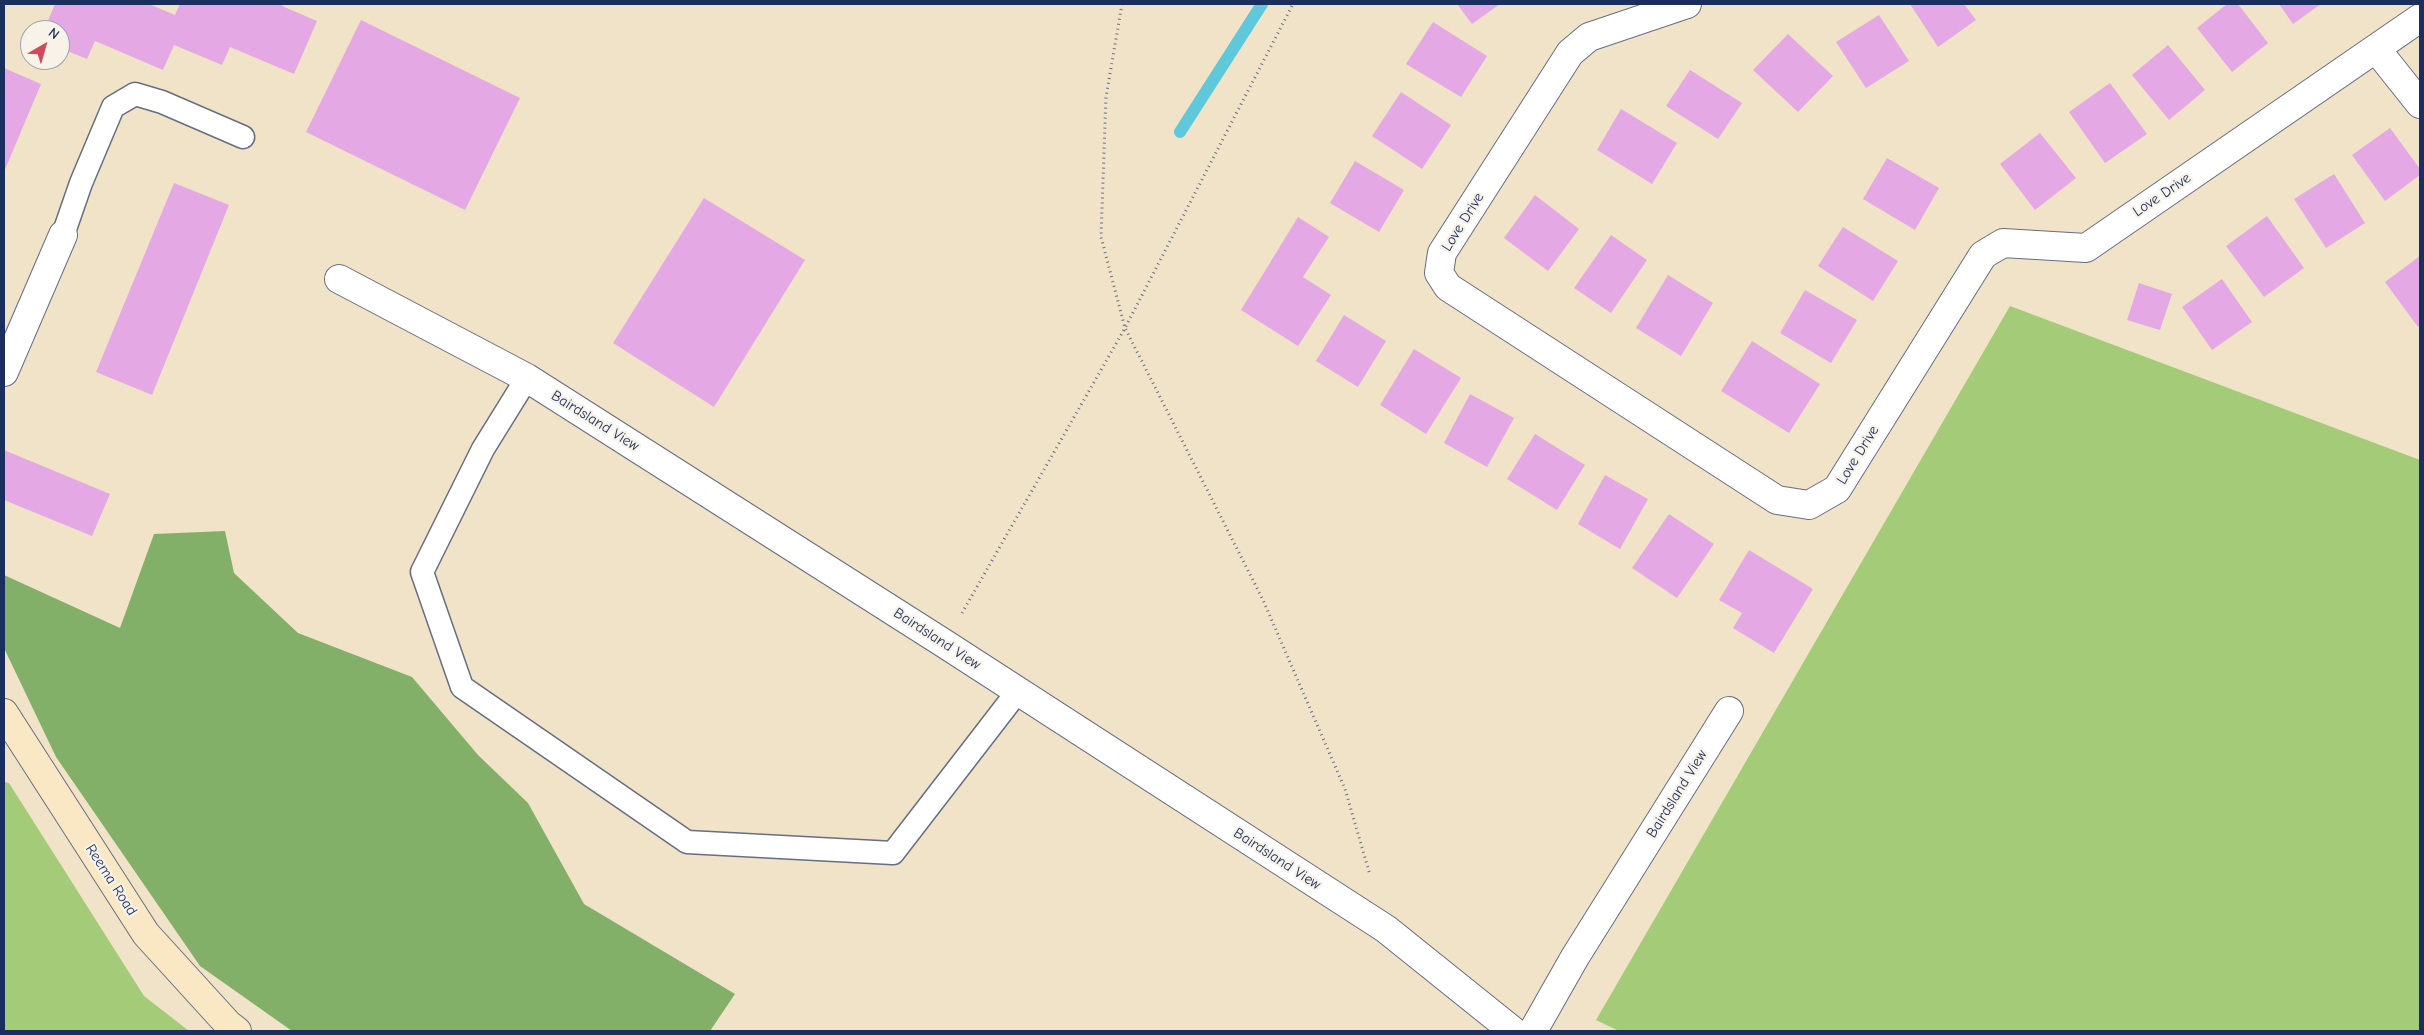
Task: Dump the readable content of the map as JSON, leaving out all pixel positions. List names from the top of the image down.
{
  "streets": {
    "street": ["Love Drive", "Bairdsland View", "Reema Road"]
  },
  "north": "top right"
}
